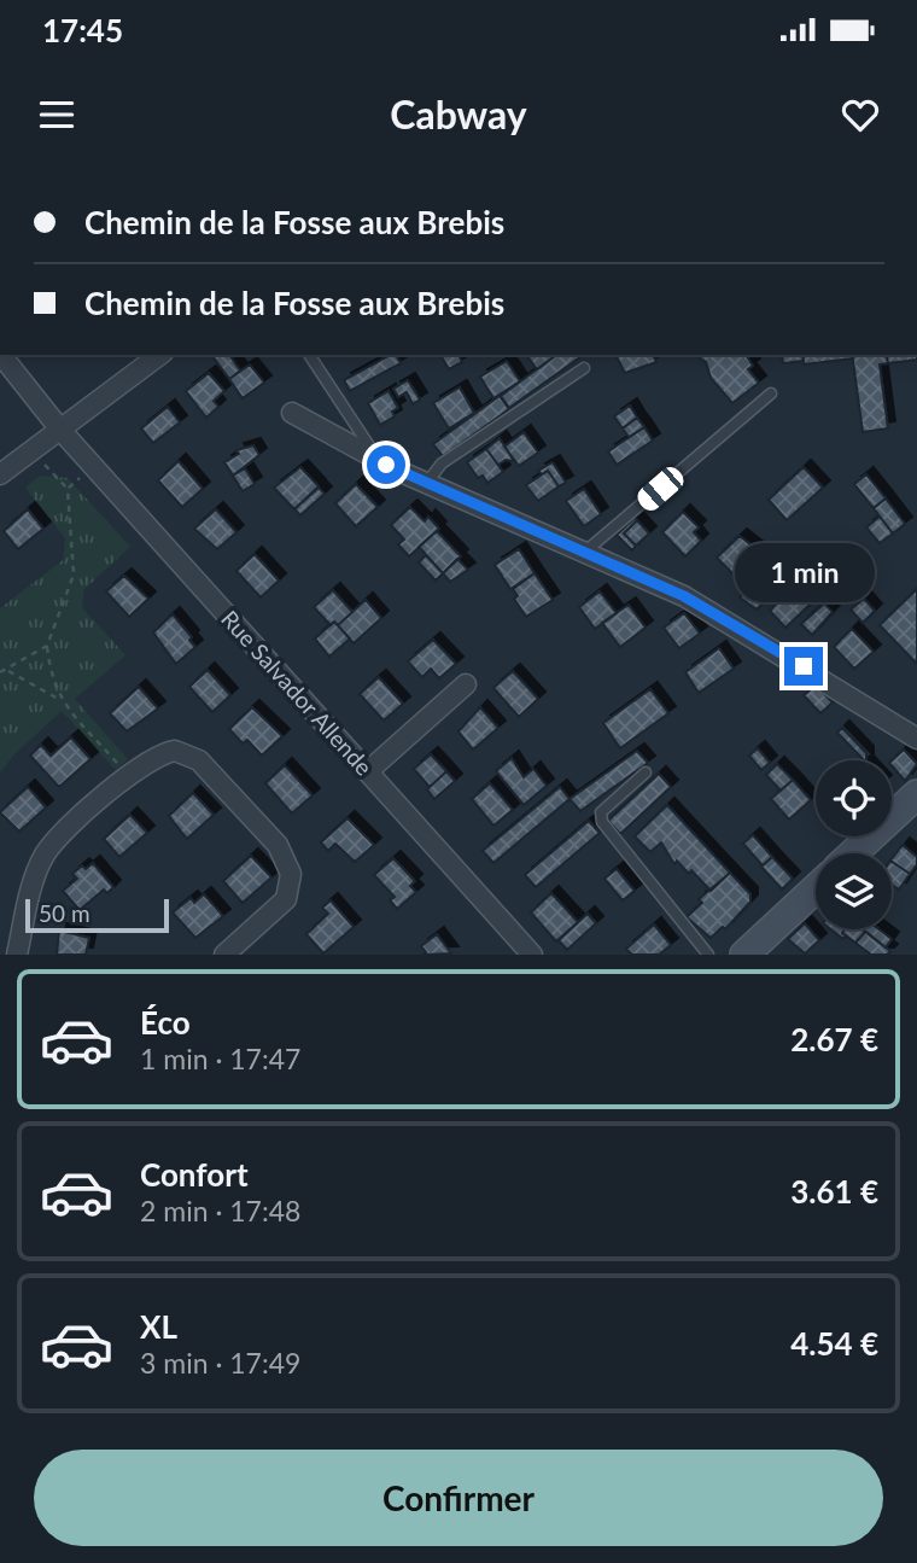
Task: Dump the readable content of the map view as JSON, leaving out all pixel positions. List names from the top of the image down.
{
  "streets": {
    "street": ["Rue Salvador Allende"]
  },
  "scale_bar": "50 m",
  "page": {
    "status": "17:45",
    "header": "Cabway",
    "banner": ["Chemin de la Fosse aux Brebis", "Chemin de la Fosse aux Brebis"],
    "bubble": "1 min",
    "scale": "50 m",
    "list": [
      {
        "name": "Éco",
        "note": "1 min · 17:47",
        "value": "2.67 €"
      },
      {
        "name": "Confort",
        "note": "2 min · 17:48",
        "value": "3.61 €"
      },
      {
        "name": "XL",
        "note": "3 min · 17:49",
        "value": "4.54 €"
      }
    ],
    "buttons": "Confirmer"
  }
}
